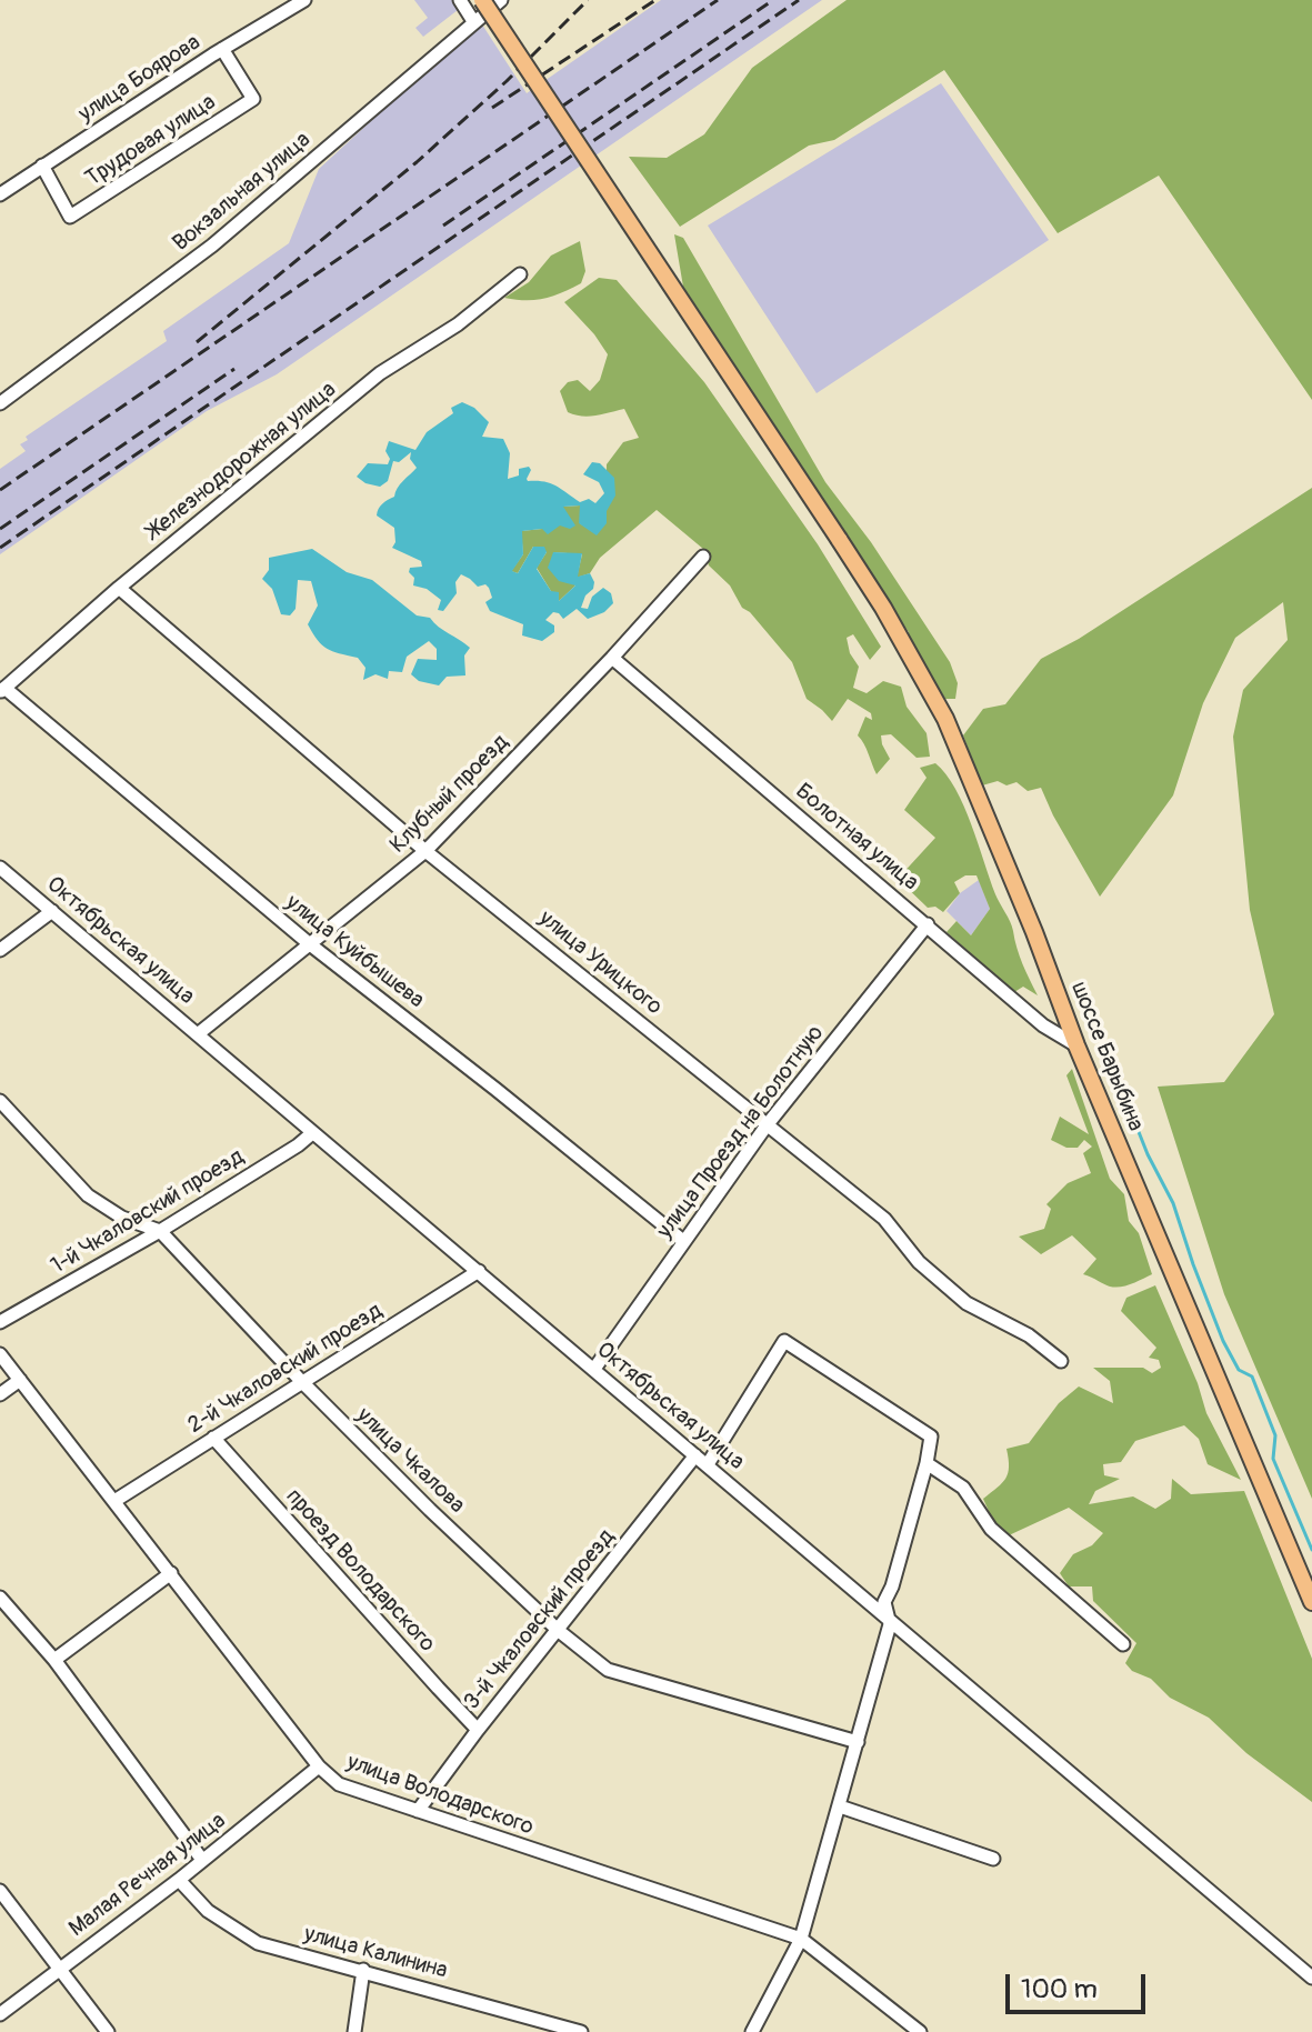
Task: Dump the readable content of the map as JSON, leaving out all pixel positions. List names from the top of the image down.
{
  "streets": {
    "main road": ["шоссе Барыбина"],
    "street": [
      "улица Боярова",
      "Трудовая улица",
      "Вокзальная улица",
      "Железнодорожная улица",
      "Клубный проезд",
      "Болотная улица",
      "Октябрьская улица",
      "улица Куйбышева",
      "улица Урицкого",
      "улица Проезд на Болотную",
      "1-й Чкаловский проезд",
      "2-й Чкаловский проезд",
      "улица Чкалова",
      "проезд Володарского",
      "3-й Чкаловский проезд",
      "улица Володарского",
      "Малая Речная улица",
      "улица Калинина"
    ]
  },
  "crossings": [
    ["улица Боярова", "Трудовая улица"],
    ["Железнодорожная улица", "улица Куйбышева"],
    ["Железнодорожная улица", "улица Урицкого"],
    ["Клубный проезд", "Болотная улица"],
    ["Клубный проезд", "Октябрьская улица"],
    ["Клубный проезд", "улица Куйбышева"],
    ["Клубный проезд", "улица Урицкого"],
    ["Болотная улица", "шоссе Барыбина"],
    ["Болотная улица", "улица Проезд на Болотную"],
    ["Октябрьская улица", "улица Проезд на Болотную"],
    ["Октябрьская улица", "1-й Чкаловский проезд"],
    ["Октябрьская улица", "2-й Чкаловский проезд"],
    ["Октябрьская улица", "3-й Чкаловский проезд"],
    ["улица Куйбышева", "улица Проезд на Болотную"],
    ["улица Урицкого", "улица Проезд на Болотную"],
    ["1-й Чкаловский проезд", "улица Чкалова"],
    ["2-й Чкаловский проезд", "улица Чкалова"],
    ["2-й Чкаловский проезд", "проезд Володарского"],
    ["2-й Чкаловский проезд", "улица Володарского"],
    ["улица Чкалова", "3-й Чкаловский проезд"],
    ["проезд Володарского", "3-й Чкаловский проезд"],
    ["3-й Чкаловский проезд", "улица Володарского"],
    ["улица Володарского", "Малая Речная улица"],
    ["Малая Речная улица", "улица Калинина"]
  ],
  "scale_bar": "100 m"
}
